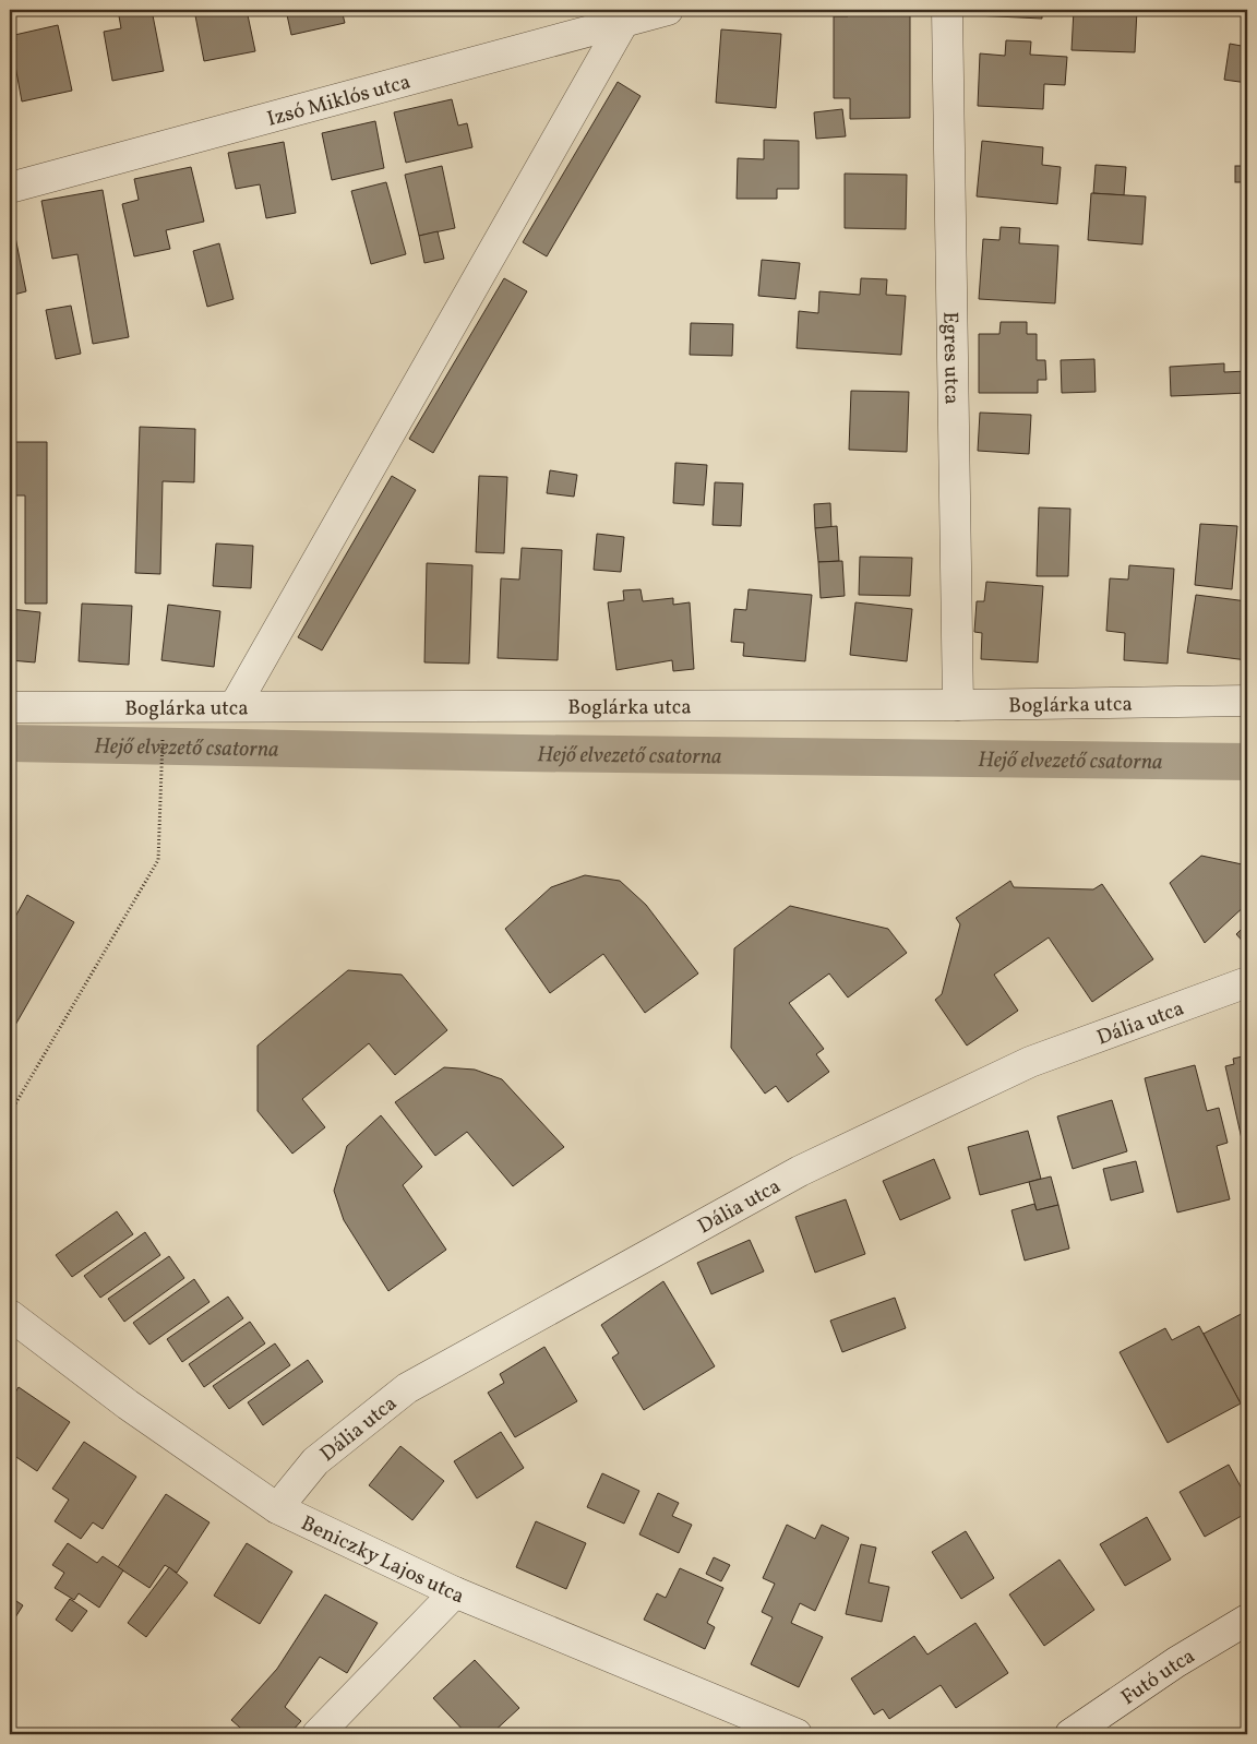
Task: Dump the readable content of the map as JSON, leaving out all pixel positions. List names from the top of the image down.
{
  "streets": {
    "street": [
      "Izsó Miklós utca",
      "Egres utca",
      "Boglárka utca",
      "Dália utca",
      "Beniczky Lajos utca",
      "Futó utca"
    ]
  },
  "crossings": [
    ["Egres utca", "Boglárka utca"],
    ["Dália utca", "Beniczky Lajos utca"]
  ],
  "water": ["Hejő elvezető csatorna"]
}
